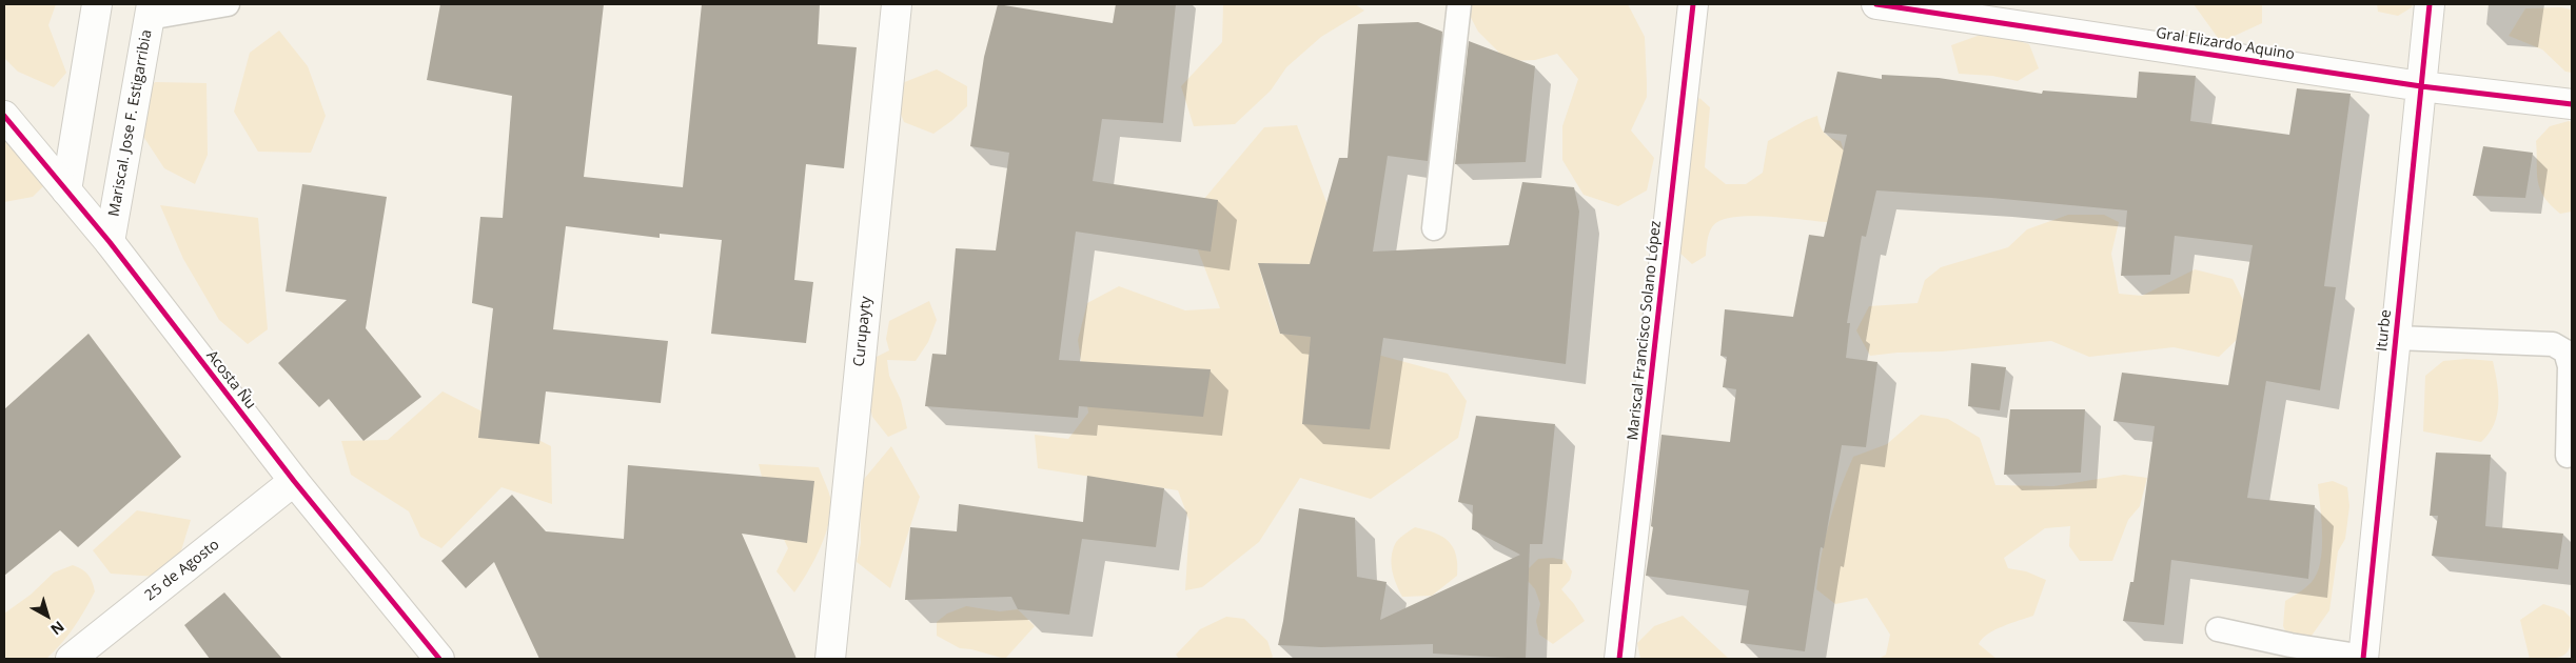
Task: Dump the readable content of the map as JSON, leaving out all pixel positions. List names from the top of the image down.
{
  "streets": {
    "street": [
      "Gral Elizardo Aquino",
      "Mariscal. Jose F. Estigarribia",
      "Mariscal Francisco Solano López",
      "Iturbe",
      "Curupayty",
      "Acosta Ñu",
      "25 de Agosto"
    ]
  },
  "crossings": [
    ["Gral Elizardo Aquino", "Iturbe"],
    ["Mariscal. Jose F. Estigarribia", "Acosta Ñu"],
    ["Acosta Ñu", "25 de Agosto"]
  ],
  "north": "bottom right"
}
